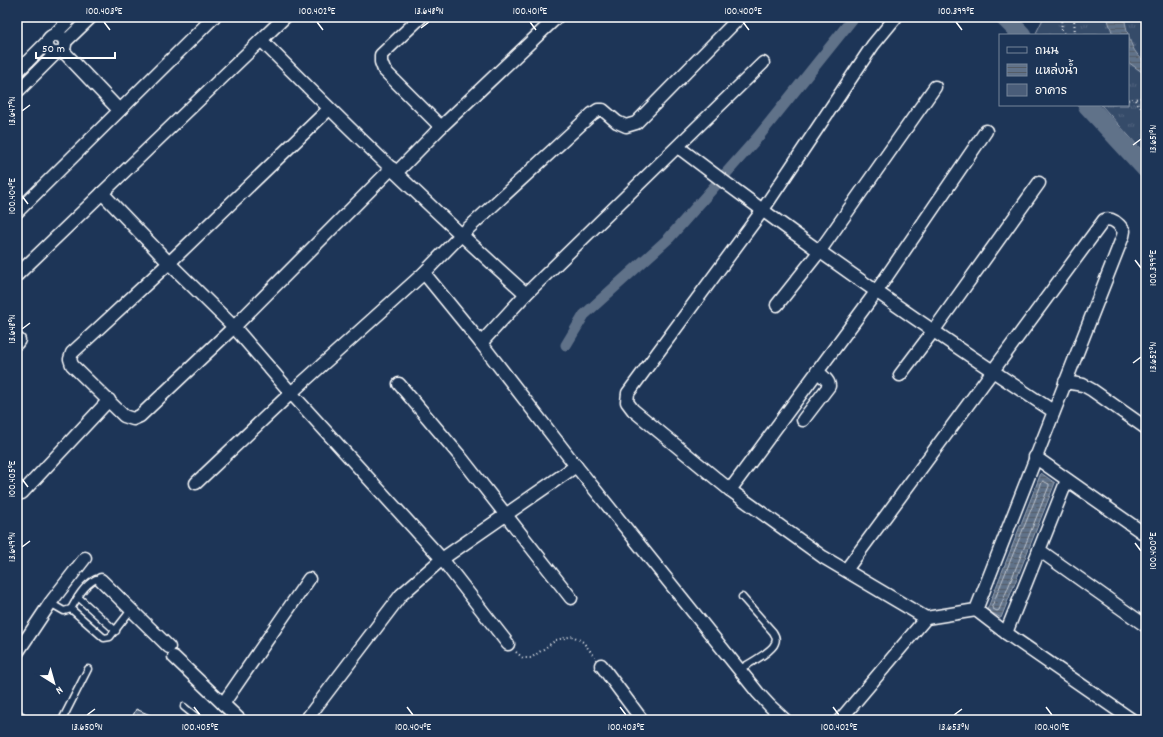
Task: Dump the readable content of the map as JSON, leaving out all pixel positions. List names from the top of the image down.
{
  "legend": ["ถนน", "แหล่งน้ำ", "อาคาร"],
  "scale_bar": "50 m",
  "north": "bottom right",
  "coordinates": [
    "100.403°E",
    "100.402°E",
    "13.648°N",
    "100.401°E",
    "100.400°E",
    "100.399°E",
    "13.647°N",
    "13.651°N",
    "100.404°E",
    "13.652°N",
    "100.405°E",
    "13.649°N",
    "13.650°N",
    "13.653°N"
  ]
}
